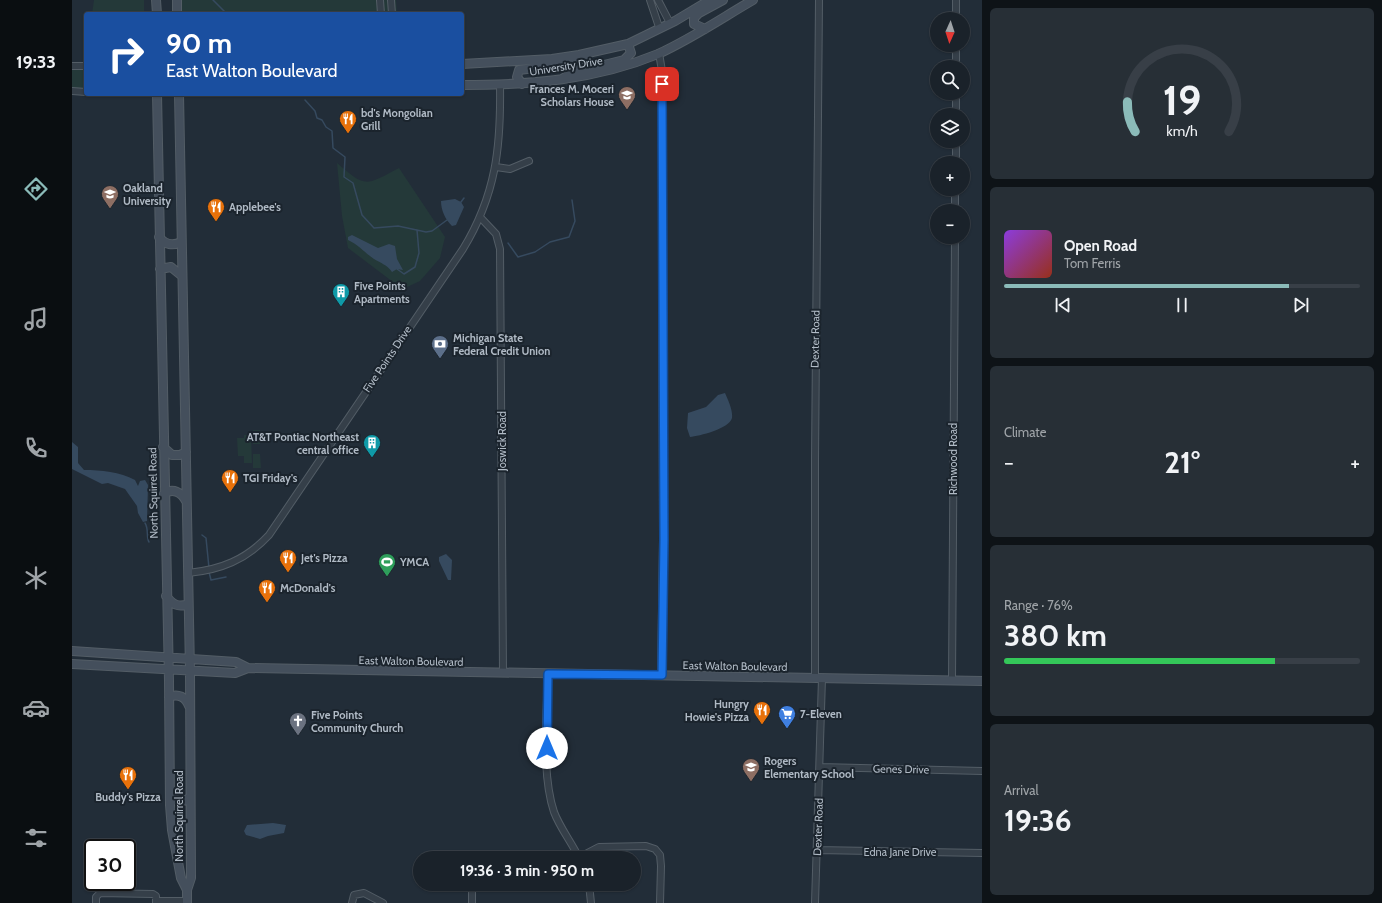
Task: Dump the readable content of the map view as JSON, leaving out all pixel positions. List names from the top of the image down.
{
  "streets": {
    "main road": ["University Drive", "North Squirrel Road", "East Walton Boulevard"],
    "street": [
      "Dexter Road",
      "Five Points Drive",
      "Joswick Road",
      "Richwood Road",
      "Genes Drive",
      "Edna Jane Drive"
    ]
  },
  "crossings": [
    ["University Drive", "Five Points Drive"],
    ["Dexter Road", "East Walton Boulevard"],
    ["Dexter Road", "Genes Drive"],
    ["Dexter Road", "Edna Jane Drive"],
    ["Five Points Drive", "Joswick Road"],
    ["Five Points Drive", "North Squirrel Road"],
    ["Joswick Road", "East Walton Boulevard"],
    ["Richwood Road", "East Walton Boulevard"],
    ["North Squirrel Road", "East Walton Boulevard"]
  ],
  "places": {
    "school or university": ["Frances M. Moceri Scholars House", "Oakland University", "Rogers Elementary School"],
    "restaurant": [
      "bd's Mongolian Grill",
      "Applebee's",
      "TGI Friday's",
      "Jet's Pizza",
      "McDonald's",
      "Hungry Howie's Pizza",
      "Buddy's Pizza"
    ],
    "building": ["Five Points Apartments", "AT&T Pontiac Northeast central office"],
    "bank": ["Michigan State Federal Credit Union"],
    "sports": ["YMCA"],
    "supermarket": ["7-Eleven"],
    "church": ["Five Points Community Church"]
  },
  "north": "bottom",
  "page": {
    "tabs": "19:33",
    "map_buttons": ["+", "−"],
    "turn": ["90 m", "East Walton Boulevard"],
    "song": ["Open Road", "Tom Ferris"],
    "tile": [
      "Climate",
      ["Range · 76%", "380 km"],
      ["Arrival", "19:36"]
    ],
    "heat": ["−", "21°", "+"],
    "limit": "30",
    "trip": "19:36 · 3 min · 950 m",
    "gauge": ["19", "km/h"]
  }
}
